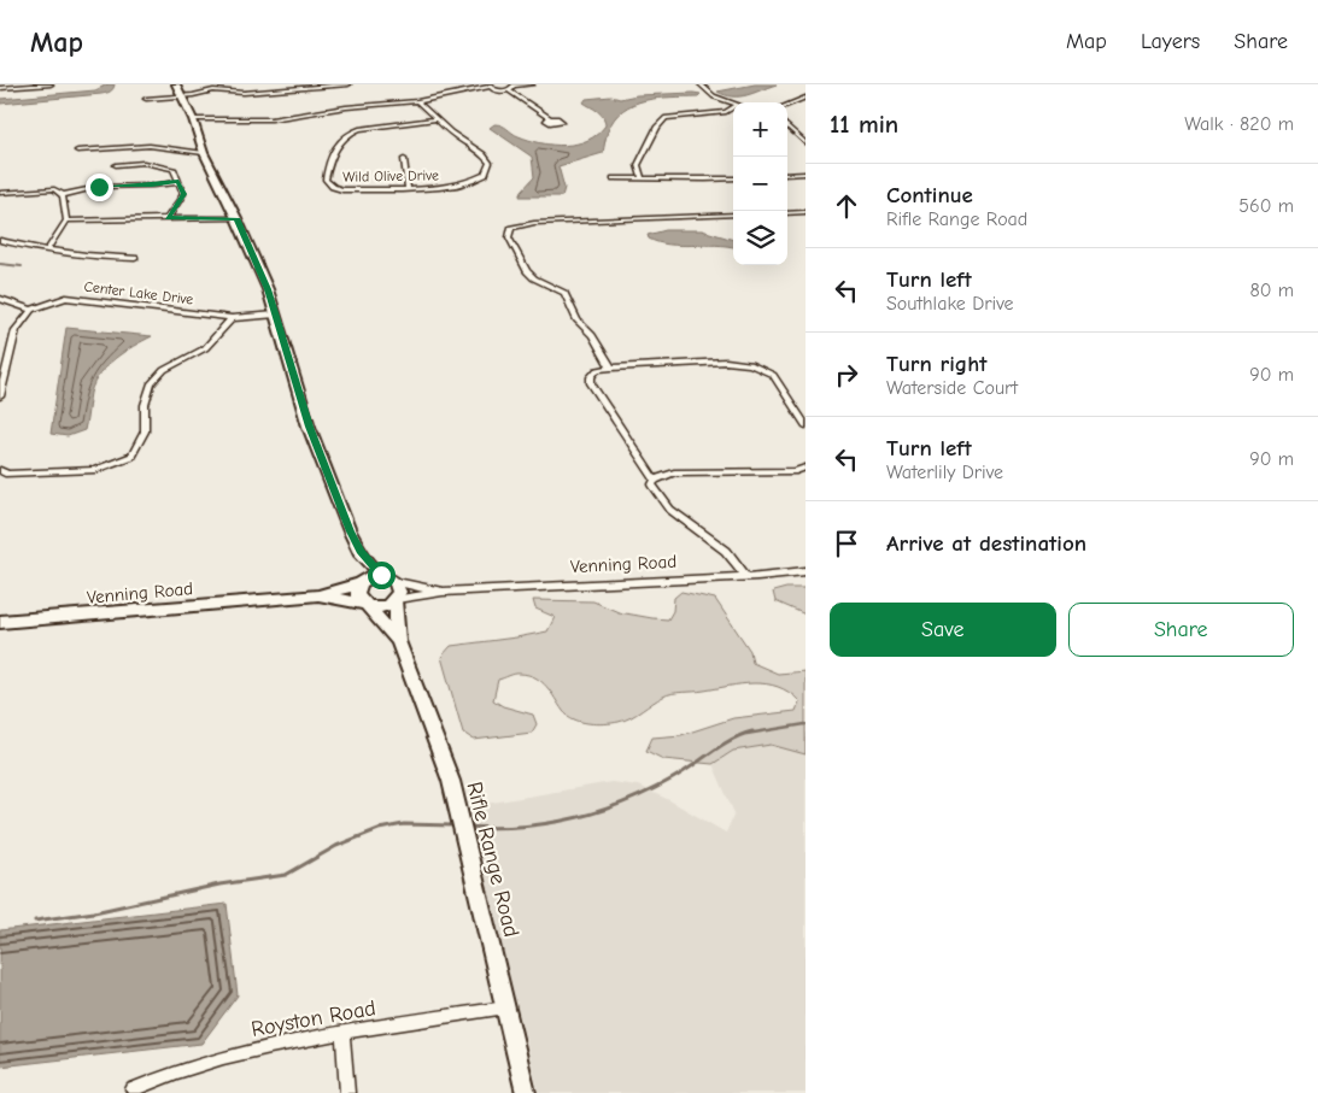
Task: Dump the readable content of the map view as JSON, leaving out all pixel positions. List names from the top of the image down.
{
  "streets": {
    "main road": ["Venning Road", "Rifle Range Road"],
    "street": ["Wild Olive Drive", "Center Lake Drive", "Royston Road"]
  },
  "crossings": [
    ["Venning Road", "Rifle Range Road"],
    ["Rifle Range Road", "Royston Road"]
  ],
  "page": {
    "header": "Map",
    "nav": ["Map", "Layers", "Share"],
    "heading": ["11 min", "Walk · 820 m"],
    "map_buttons": ["+", "−"],
    "list": [
      ["Continue", "Rifle Range Road", "560 m"],
      ["Turn left", "Southlake Drive", "80 m"],
      ["Turn right", "Waterside Court", "90 m"],
      ["Turn left", "Waterlily Drive", "90 m"],
      "Arrive at destination"
    ],
    "buttons": ["Save", "Share"]
  }
}
